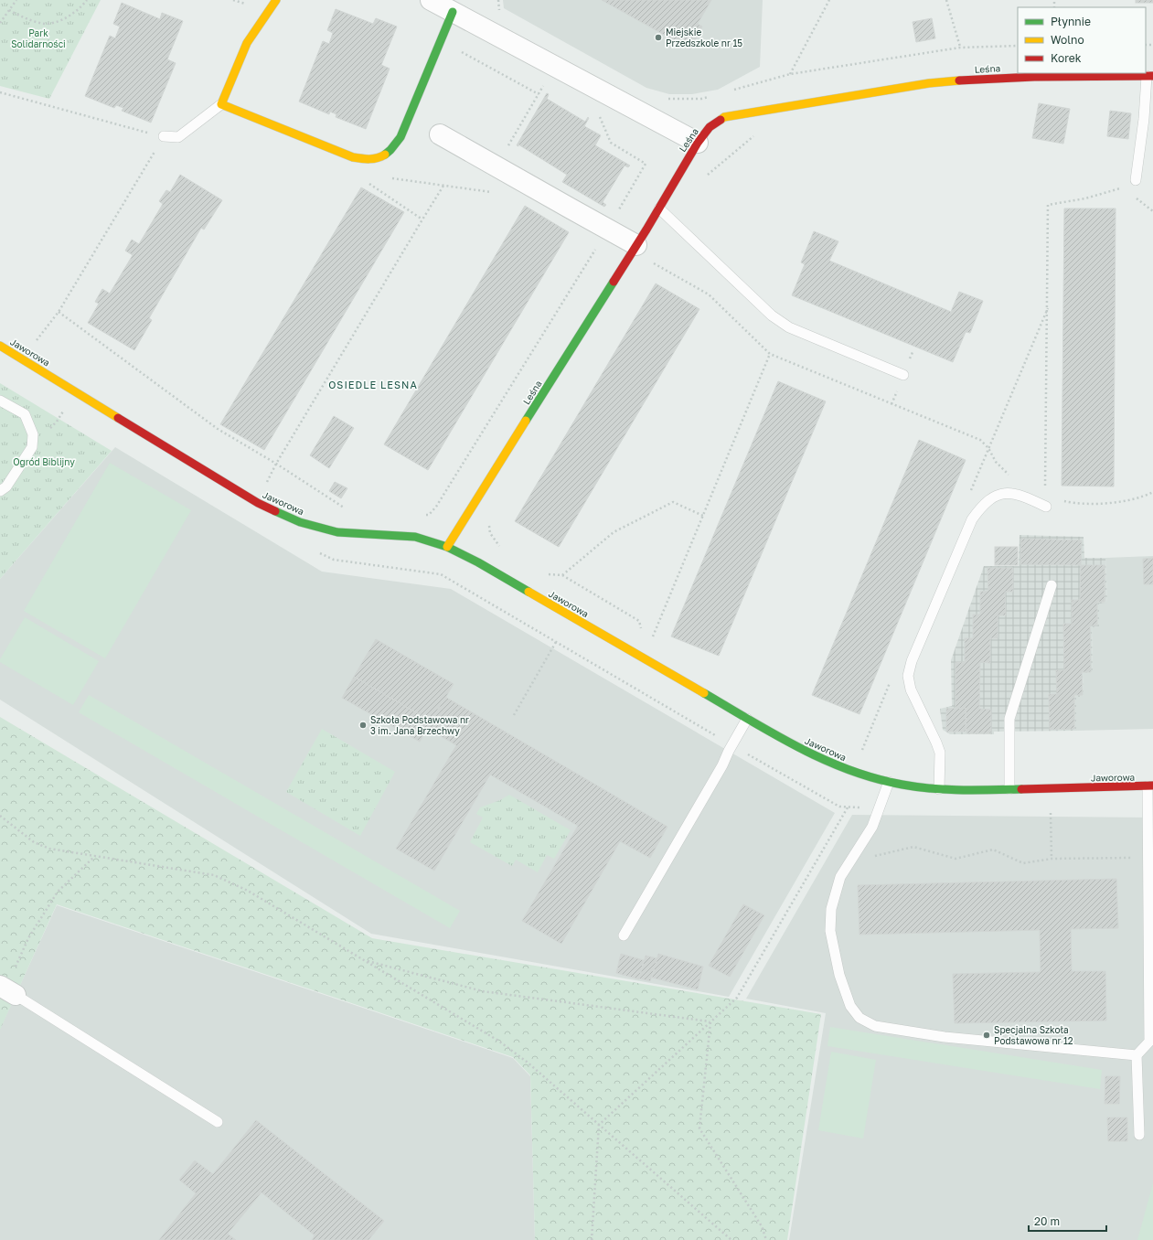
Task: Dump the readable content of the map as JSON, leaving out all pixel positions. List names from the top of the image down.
{
  "streets": {
    "street": ["Leśna", "Jaworowa"]
  },
  "crossings": [
    ["Leśna", "Jaworowa"]
  ],
  "districts": ["OSIEDLE LESNA"],
  "parks": ["Park Solidarności", "Ogród Biblijny"],
  "places": ["Miejskie Przedszkole nr 15", "Szkoła Podstawowa nr 3 im. Jana Brzechwy", "Specjalna Szkoła Podstawowa nr 12"],
  "legend": ["Płynnie", "Wolno", "Korek"],
  "scale_bar": "20 m"
}
